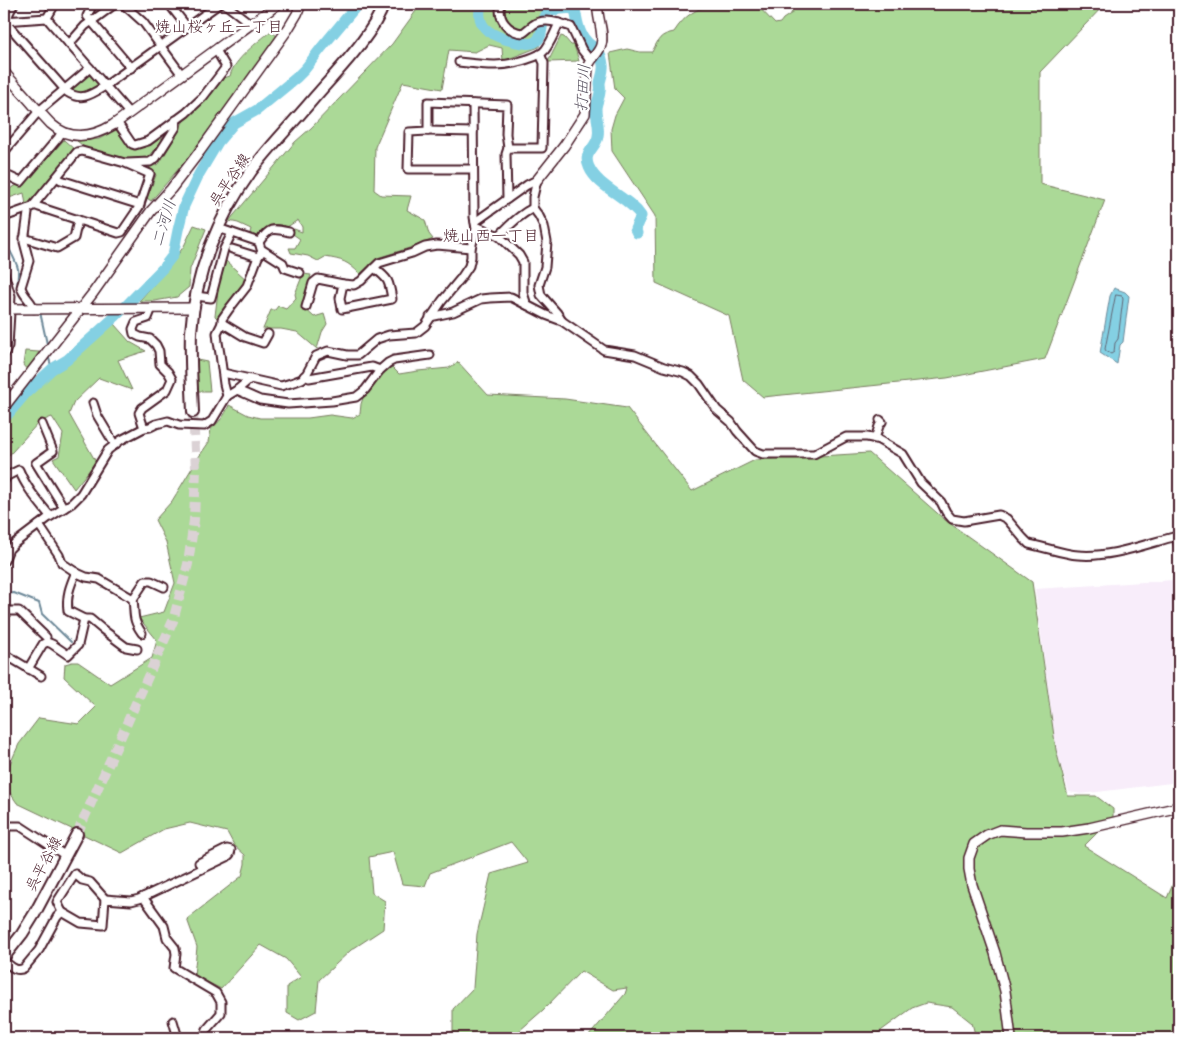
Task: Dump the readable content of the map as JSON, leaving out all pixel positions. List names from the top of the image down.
{
  "streets": {
    "main road": ["呉平谷線"]
  },
  "districts": ["焼山桜ヶ丘一丁目", "焼山西一丁目"],
  "water": ["打田川", "二河川"]
}
